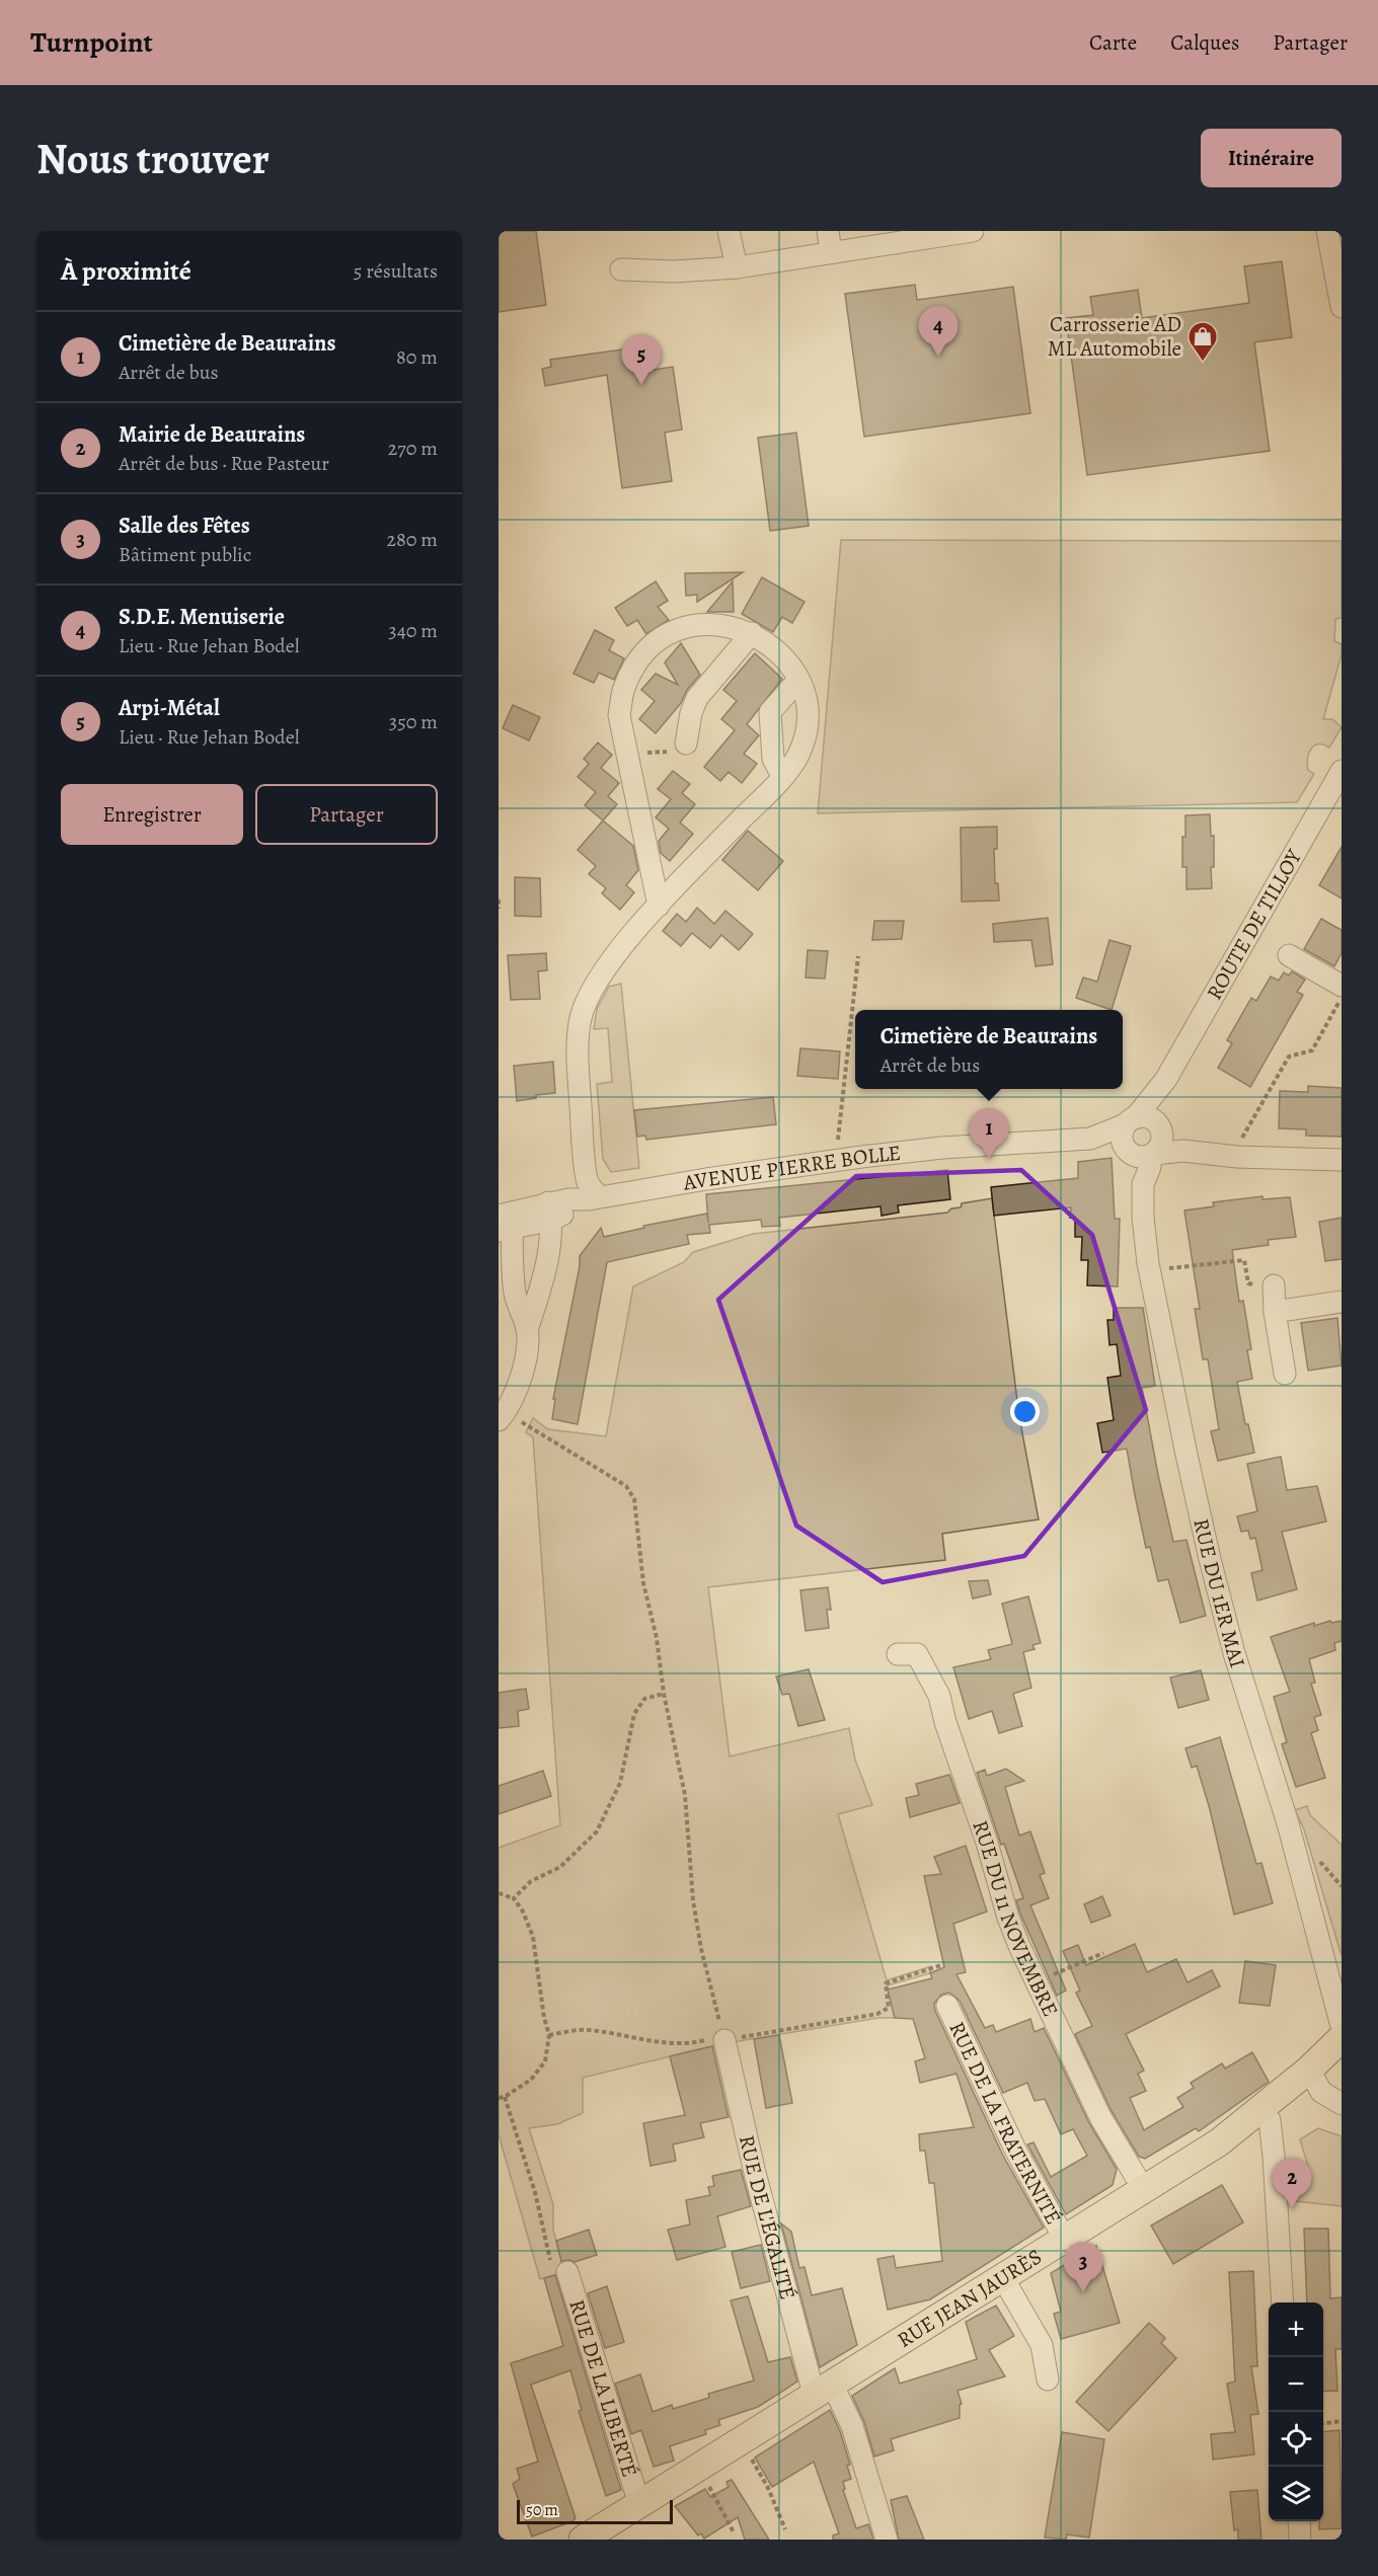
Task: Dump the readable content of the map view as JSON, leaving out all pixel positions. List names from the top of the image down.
{
  "streets": {
    "main road": ["RUE JEAN JAURÈS"],
    "street": [
      "ROUTE DE TILLOY",
      "AVENUE PIERRE BOLLE",
      "RUE DU 1ER MAI",
      "RUE DU 11 NOVEMBRE",
      "RUE DE LA FRATERNITÉ",
      "RUE DE L'ÉGALITÉ",
      "RUE DE LA LIBERTÉ"
    ]
  },
  "crossings": [
    ["ROUTE DE TILLOY", "AVENUE PIERRE BOLLE"],
    ["ROUTE DE TILLOY", "RUE DU 1ER MAI"],
    ["AVENUE PIERRE BOLLE", "RUE DU 1ER MAI"],
    ["RUE DU 11 NOVEMBRE", "RUE JEAN JAURÈS"],
    ["RUE DE LA FRATERNITÉ", "RUE JEAN JAURÈS"],
    ["RUE DE L'ÉGALITÉ", "RUE JEAN JAURÈS"],
    ["RUE JEAN JAURÈS", "RUE DE LA LIBERTÉ"]
  ],
  "places": {
    "shop": ["Carrosserie AD ML Automobile"]
  },
  "scale_bar": "50 m",
  "page": {
    "header": "Turnpoint",
    "nav": ["Carte", "Calques", "Partager"],
    "buttons": [
      "Itinéraire",
      ["Enregistrer", "Partager"]
    ],
    "title": "Nous trouver",
    "heading": ["À proximité", "5 résultats"],
    "pins": [
      "4",
      "5",
      "1",
      "2",
      "3"
    ],
    "list": [
      {
        "mark": "1",
        "name": "Cimetière de Beaurains",
        "note": "Arrêt de bus",
        "value": "80 m"
      },
      {
        "mark": "2",
        "name": "Mairie de Beaurains",
        "note": "Arrêt de bus · Rue Pasteur",
        "value": "270 m"
      },
      {
        "mark": "3",
        "name": "Salle des Fêtes",
        "note": "Bâtiment public",
        "value": "280 m"
      },
      {
        "mark": "4",
        "name": "S.D.E. Menuiserie",
        "note": "Lieu · Rue Jehan Bodel",
        "value": "340 m"
      },
      {
        "mark": "5",
        "name": "Arpi-Métal",
        "note": "Lieu · Rue Jehan Bodel",
        "value": "350 m"
      }
    ],
    "popup": ["Cimetière de Beaurains", "Arrêt de bus"],
    "map_buttons": ["+", "−"],
    "scale": "50 m"
  }
}
